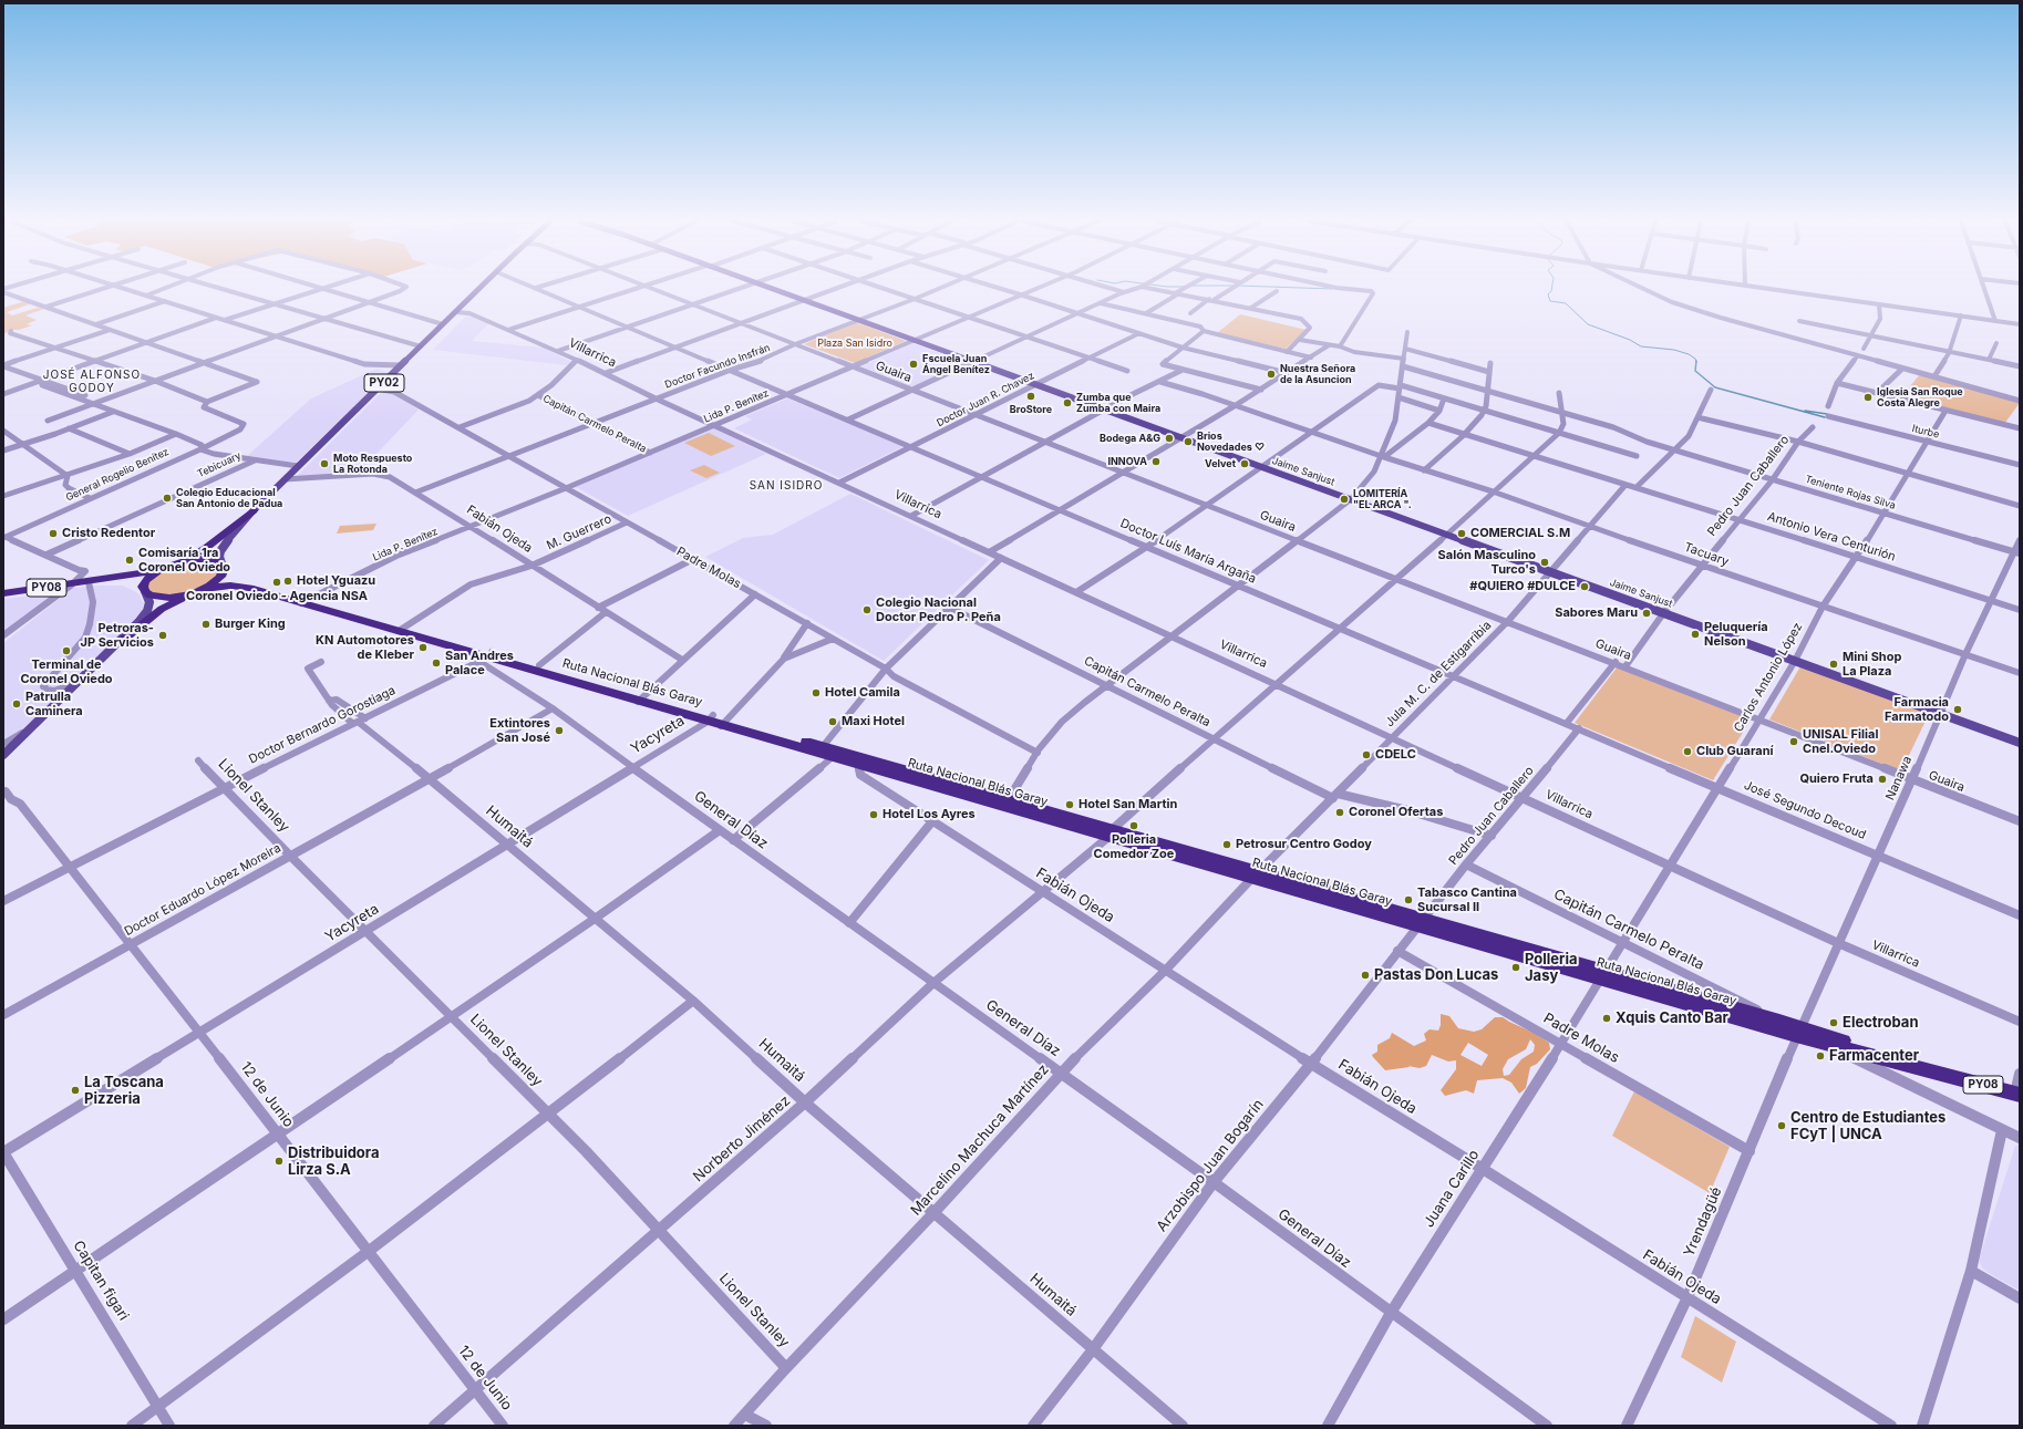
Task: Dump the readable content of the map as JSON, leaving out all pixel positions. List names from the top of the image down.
{
  "streets": {
    "highway": ["PY02", "PY08", "Ruta Nacional Blás Garay"],
    "main road": ["Jaime Sanjust"],
    "street": [
      "Villarrica",
      "Doctor Facundo Insfrán",
      "Guaira",
      "Doctor Juan R. Chavez",
      "Lida P. Benítez",
      "Capitán Carmelo Peralta",
      "Iturbe",
      "Tebicuary",
      "General Rogelio Benítez",
      "Pedro Juan Caballero",
      "Teniente Rojas Silva",
      "Fabián Ojeda",
      "M. Guerrero",
      "Antonio Vera Centurión",
      "Doctor Luís María Argaña",
      "Tacuary",
      "Padre Molas",
      "Jula M. C. de Estigarribia",
      "Carlos Antonio López",
      "Doctor Bernardo Gorostiaga",
      "Yacyreta",
      "Nanawa",
      "Lionel Stanley",
      "José Segundo Decoud",
      "General Díaz",
      "Humaitá",
      "Doctor Eduardo López Moreira",
      "12 de Junio",
      "Norberto Jiménez",
      "Marcelino Machuca Martínez",
      "Arzobispo Juan Bogarín",
      "Juana Carillo",
      "Yrendagüé",
      "Capitan figari"
    ]
  },
  "crossings": [
    ["Villarrica", "Doctor Facundo Insfrán"],
    ["Villarrica", "PY02"],
    ["Villarrica", "Doctor Juan R. Chavez"],
    ["Villarrica", "Lida P. Benítez"],
    ["Villarrica", "Pedro Juan Caballero"],
    ["Villarrica", "Jula M. C. de Estigarribia"],
    ["Villarrica", "Carlos Antonio López"],
    ["Villarrica", "Nanawa"],
    ["Villarrica", "Norberto Jiménez"],
    ["Doctor Facundo Insfrán", "Guaira"],
    ["Doctor Facundo Insfrán", "Capitán Carmelo Peralta"],
    ["Doctor Facundo Insfrán", "Jaime Sanjust"],
    ["Doctor Facundo Insfrán", "Fabián Ojeda"],
    ["Doctor Facundo Insfrán", "Doctor Luís María Argaña"],
    ["Doctor Facundo Insfrán", "Padre Molas"],
    ["Guaira", "Doctor Juan R. Chavez"],
    ["Guaira", "Lida P. Benítez"],
    ["Guaira", "Pedro Juan Caballero"],
    ["Guaira", "Jula M. C. de Estigarribia"],
    ["Guaira", "Carlos Antonio López"],
    ["Guaira", "Nanawa"],
    ["Guaira", "Norberto Jiménez"],
    ["PY02", "Fabián Ojeda"],
    ["PY02", "Padre Molas"],
    ["PY02", "PY08"],
    ["PY02", "Ruta Nacional Blás Garay"],
    ["Doctor Juan R. Chavez", "Jaime Sanjust"],
    ["Doctor Juan R. Chavez", "Doctor Luís María Argaña"],
    ["Lida P. Benítez", "Capitán Carmelo Peralta"],
    ["Lida P. Benítez", "Jaime Sanjust"],
    ["Lida P. Benítez", "Fabián Ojeda"],
    ["Lida P. Benítez", "Doctor Luís María Argaña"],
    ["Lida P. Benítez", "Padre Molas"],
    ["Lida P. Benítez", "Ruta Nacional Blás Garay"],
    ["Capitán Carmelo Peralta", "Pedro Juan Caballero"],
    ["Capitán Carmelo Peralta", "Jula M. C. de Estigarribia"],
    ["Capitán Carmelo Peralta", "Carlos Antonio López"],
    ["Capitán Carmelo Peralta", "Ruta Nacional Blás Garay"],
    ["Capitán Carmelo Peralta", "Norberto Jiménez"],
    ["Iturbe", "Carlos Antonio López"],
    ["Jaime Sanjust", "Pedro Juan Caballero"],
    ["Jaime Sanjust", "Jula M. C. de Estigarribia"],
    ["Jaime Sanjust", "Carlos Antonio López"],
    ["Jaime Sanjust", "Nanawa"],
    ["Jaime Sanjust", "Norberto Jiménez"],
    ["Pedro Juan Caballero", "Teniente Rojas Silva"],
    ["Pedro Juan Caballero", "Antonio Vera Centurión"],
    ["Pedro Juan Caballero", "Doctor Luís María Argaña"],
    ["Pedro Juan Caballero", "Tacuary"],
    ["Pedro Juan Caballero", "Ruta Nacional Blás Garay"],
    ["Pedro Juan Caballero", "José Segundo Decoud"],
    ["Pedro Juan Caballero", "Arzobispo Juan Bogarín"],
    ["Teniente Rojas Silva", "Carlos Antonio López"],
    ["Teniente Rojas Silva", "Nanawa"],
    ["Fabián Ojeda", "M. Guerrero"],
    ["Fabián Ojeda", "Ruta Nacional Blás Garay"],
    ["Fabián Ojeda", "Norberto Jiménez"],
    ["Fabián Ojeda", "Marcelino Machuca Martínez"],
    ["Fabián Ojeda", "Arzobispo Juan Bogarín"],
    ["Fabián Ojeda", "Juana Carillo"],
    ["Fabián Ojeda", "Yrendagüé"],
    ["M. Guerrero", "Padre Molas"],
    ["M. Guerrero", "Ruta Nacional Blás Garay"],
    ["Antonio Vera Centurión", "Jula M. C. de Estigarribia"],
    ["Antonio Vera Centurión", "Carlos Antonio López"],
    ["Antonio Vera Centurión", "Nanawa"],
    ["Antonio Vera Centurión", "Norberto Jiménez"],
    ["Doctor Luís María Argaña", "Jula M. C. de Estigarribia"],
    ["Doctor Luís María Argaña", "José Segundo Decoud"],
    ["Doctor Luís María Argaña", "Norberto Jiménez"],
    ["Tacuary", "Jula M. C. de Estigarribia"],
    ["Tacuary", "Carlos Antonio López"],
    ["Tacuary", "Nanawa"],
    ["Tacuary", "Norberto Jiménez"],
    ["Padre Molas", "Arzobispo Juan Bogarín"],
    ["Padre Molas", "Juana Carillo"],
    ["Padre Molas", "Yrendagüé"],
    ["PY08", "Ruta Nacional Blás Garay"],
    ["Jula M. C. de Estigarribia", "Ruta Nacional Blás Garay"],
    ["Jula M. C. de Estigarribia", "Marcelino Machuca Martínez"],
    ["Carlos Antonio López", "Ruta Nacional Blás Garay"],
    ["Carlos Antonio López", "José Segundo Decoud"],
    ["Carlos Antonio López", "Juana Carillo"],
    ["Ruta Nacional Blás Garay", "Doctor Bernardo Gorostiaga"],
    ["Ruta Nacional Blás Garay", "Yacyreta"],
    ["Ruta Nacional Blás Garay", "Nanawa"],
    ["Ruta Nacional Blás Garay", "General Díaz"],
    ["Ruta Nacional Blás Garay", "Norberto Jiménez"],
    ["Ruta Nacional Blás Garay", "Marcelino Machuca Martínez"],
    ["Ruta Nacional Blás Garay", "Arzobispo Juan Bogarín"],
    ["Ruta Nacional Blás Garay", "Juana Carillo"],
    ["Ruta Nacional Blás Garay", "Yrendagüé"],
    ["Doctor Bernardo Gorostiaga", "Lionel Stanley"],
    ["Doctor Bernardo Gorostiaga", "General Díaz"],
    ["Doctor Bernardo Gorostiaga", "Humaitá"],
    ["Doctor Bernardo Gorostiaga", "12 de Junio"],
    ["Yacyreta", "Lionel Stanley"],
    ["Yacyreta", "General Díaz"],
    ["Yacyreta", "Humaitá"],
    ["Yacyreta", "12 de Junio"],
    ["Yacyreta", "Capitan figari"],
    ["Nanawa", "José Segundo Decoud"],
    ["Nanawa", "Yrendagüé"],
    ["Lionel Stanley", "Doctor Eduardo López Moreira"],
    ["Lionel Stanley", "Norberto Jiménez"],
    ["Lionel Stanley", "Marcelino Machuca Martínez"],
    ["General Díaz", "Doctor Eduardo López Moreira"],
    ["General Díaz", "Norberto Jiménez"],
    ["General Díaz", "Marcelino Machuca Martínez"],
    ["General Díaz", "Arzobispo Juan Bogarín"],
    ["General Díaz", "Juana Carillo"],
    ["Humaitá", "Doctor Eduardo López Moreira"],
    ["Humaitá", "Norberto Jiménez"],
    ["Humaitá", "Marcelino Machuca Martínez"],
    ["Humaitá", "Arzobispo Juan Bogarín"],
    ["Doctor Eduardo López Moreira", "12 de Junio"],
    ["12 de Junio", "Norberto Jiménez"]
  ],
  "districts": ["JOSÉ ALFONSO GODOY", "SAN ISIDRO"],
  "parks": ["Plaza San Isidro"],
  "places": [
    "Escuela Juan Ángel Benítez",
    "Nuestra Señora de la Asuncion",
    "BroStore",
    "Iglesia San Roque Costa Alegre",
    "Zumba que Zumba con Maira",
    "Bodega A&G",
    "Brios Novedades ♡",
    "INNOVA",
    "Moto Respuesto La Rotonda",
    "Velvet",
    "Colegio Educacional San Antonio de Padua",
    "LOMITERÍA \"EL ARCA \".",
    "Cristo Redentor",
    "COMERCIAL S.M",
    "Comisaría 1ra Coronel Oviedo",
    "Salón Masculino Turco's",
    "Hotel Yguazu",
    "Coronel Oviedo - Agencia NSA",
    "#QUIERO #DULCE",
    "Colegio Nacional Doctor Pedro P. Peña",
    "Sabores Maru",
    "Burger King",
    "Peluquería Nelson",
    "Petroras- JP Servicios",
    "KN Automotores de Kleber",
    "Terminal de Coronel Oviedo",
    "San Andres Palace",
    "Mini Shop La Plaza",
    "Hotel Camila",
    "Patrulla Caminera",
    "Farmacia Farmatodo",
    "Maxi Hotel",
    "Extintores San José",
    "UNISAL Filial Cnel.Oviedo",
    "Club Guaraní",
    "CDELC",
    "Quiero Fruta",
    "Hotel San Martin",
    "Coronel Ofertas",
    "Hotel Los Ayres",
    "Polleria Comedor Zoe",
    "Petrosur Centro Godoy",
    "Tabasco Cantina Sucursal II",
    "Polleria Jasy",
    "Pastas Don Lucas",
    "Xquis Canto Bar",
    "Electroban",
    "Farmacenter",
    "La Toscana Pizzeria",
    "Centro de Estudiantes FCyT | UNCA",
    "Distribuidora Lirza S.A"
  ]
}
